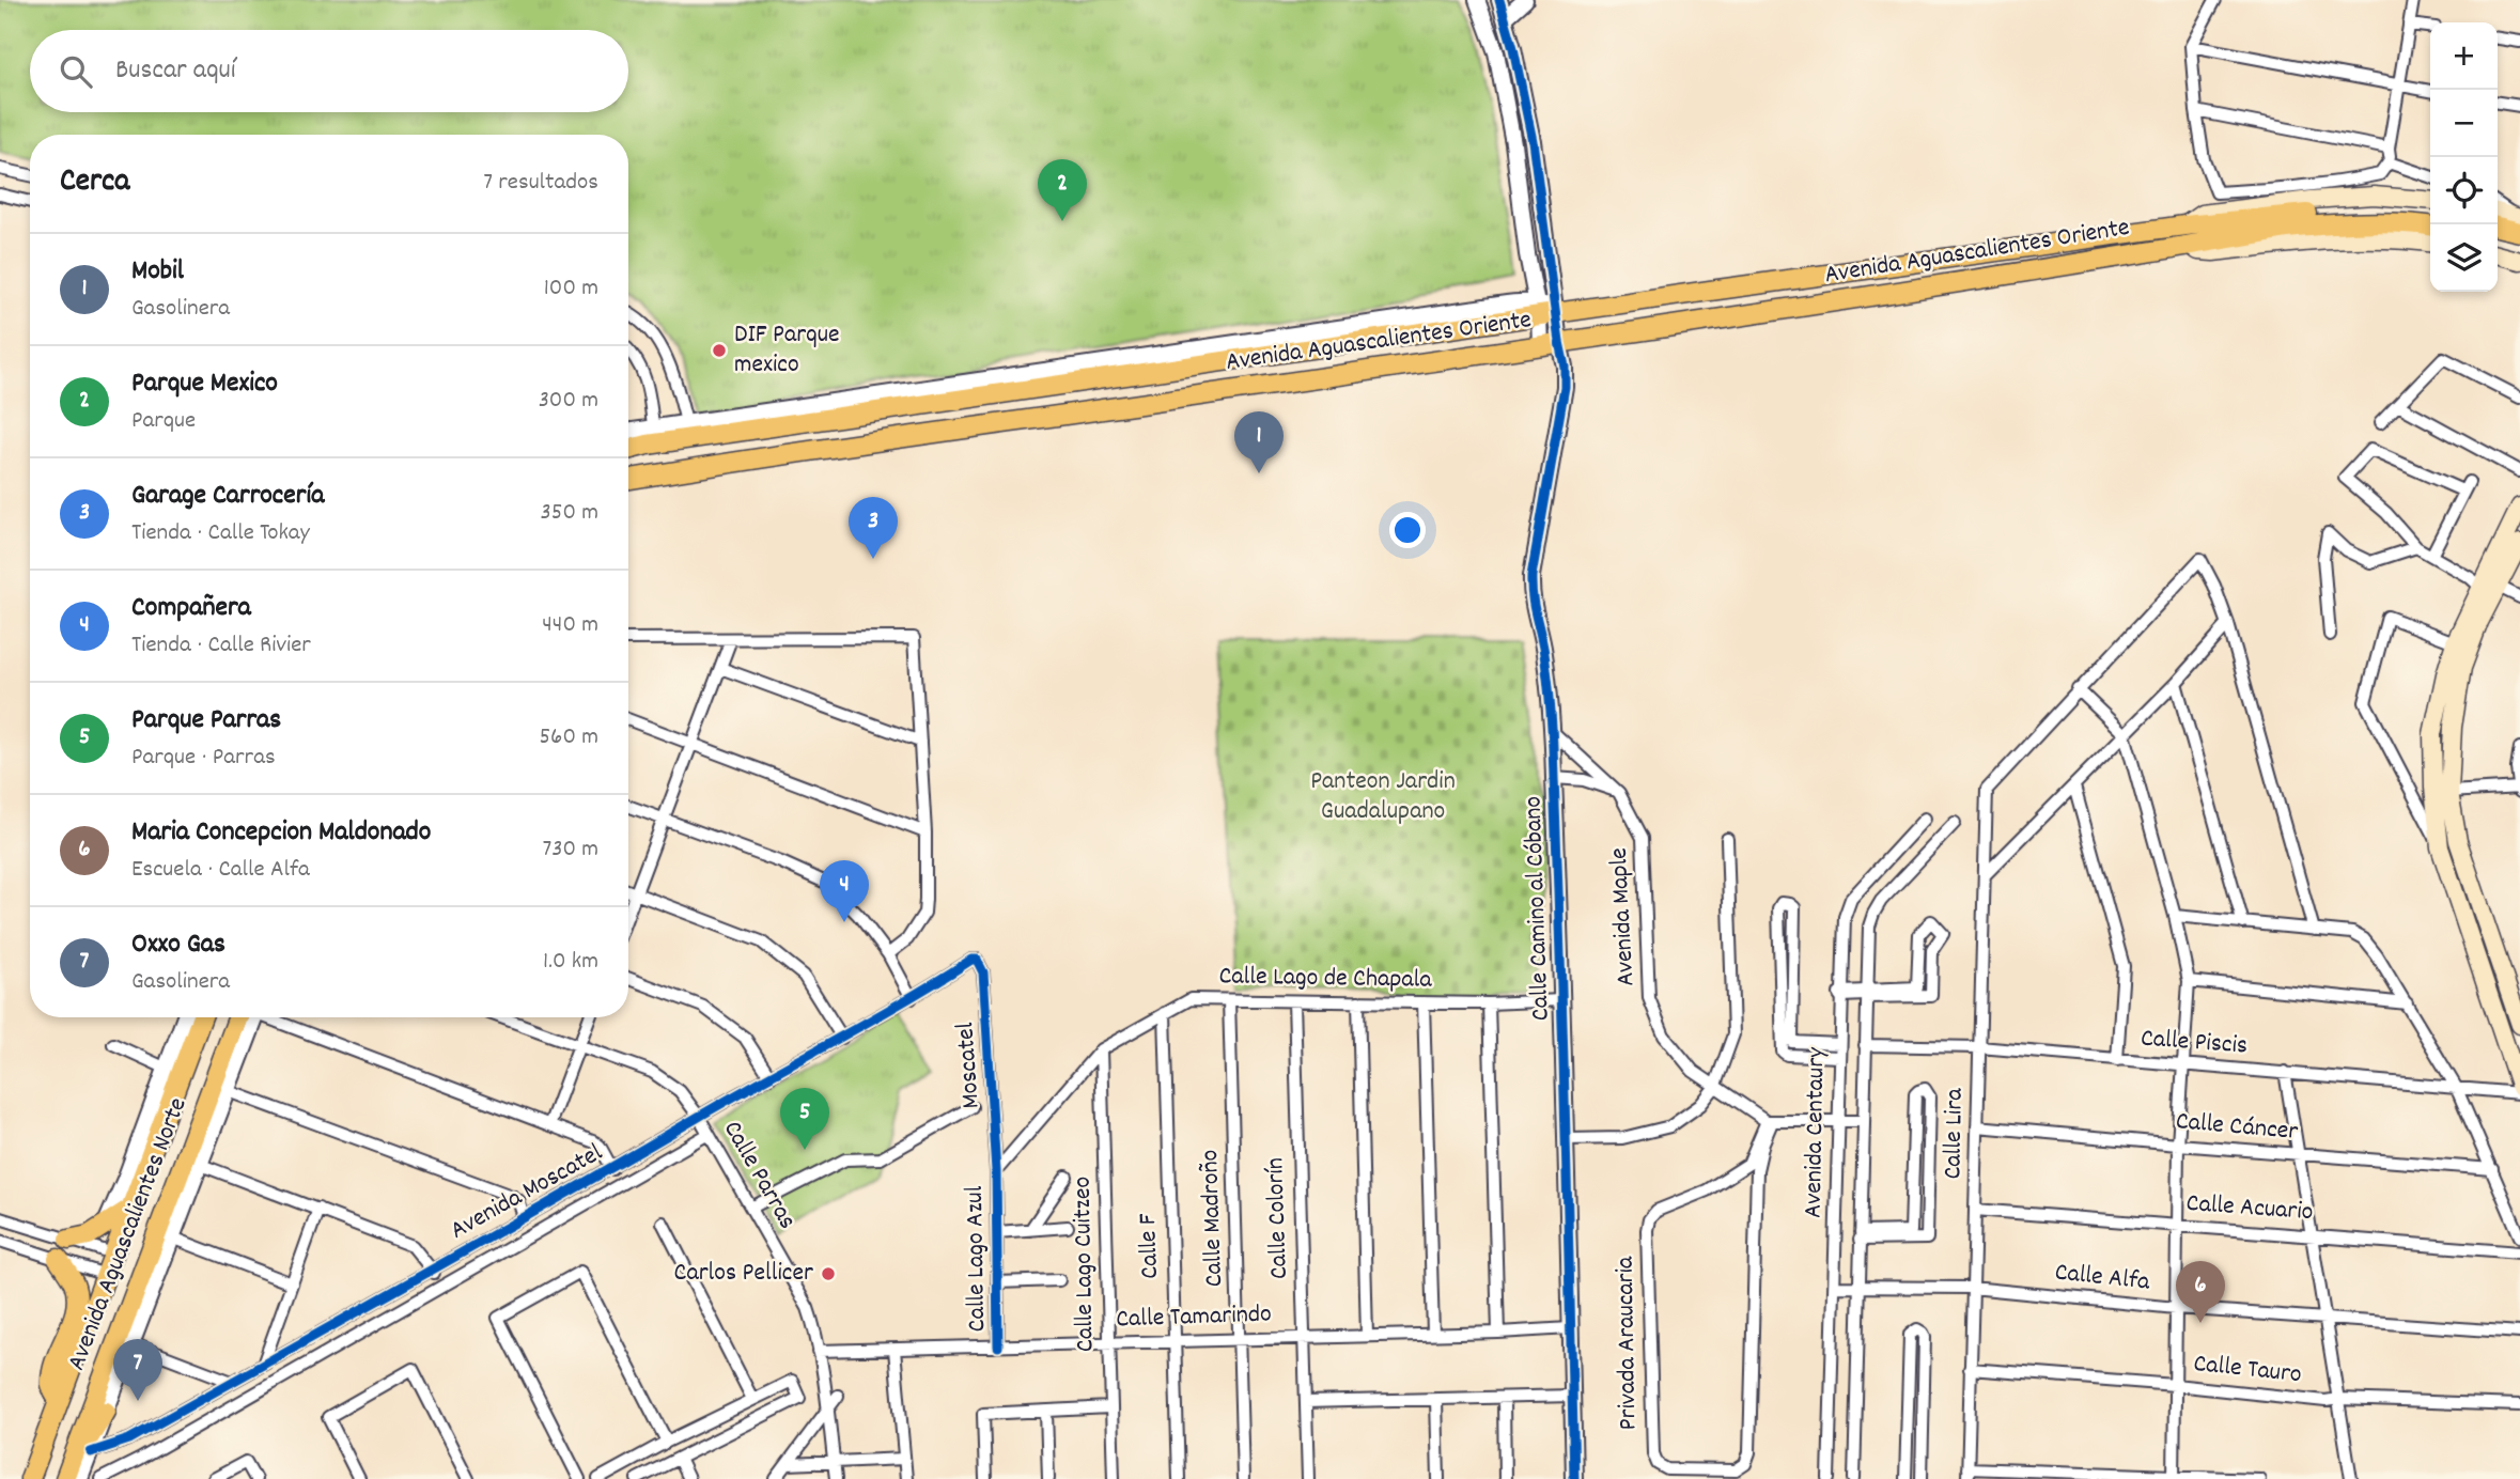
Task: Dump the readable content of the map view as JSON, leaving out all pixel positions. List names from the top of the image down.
{
  "streets": {
    "main road": ["Avenida Aguascalientes Oriente", "Avenida Aguascalientes Norte"],
    "street": [
      "Calle Camino al Cóbano",
      "Avenida Maple",
      "Calle Lago de Chapala",
      "Calle Piscis",
      "Moscatel",
      "Calle Cáncer",
      "Avenida Centaury",
      "Calle Lira",
      "Calle Parras",
      "Avenida Moscatel",
      "Calle Acuario",
      "Calle Madroño",
      "Calle Colorín",
      "Calle F",
      "Calle Lago Azul",
      "Calle Lago Cuitzeo",
      "Calle Alfa",
      "Calle Tamarindo",
      "Privada Araucaria",
      "Calle Tauro"
    ]
  },
  "crossings": [
    ["Avenida Aguascalientes Oriente", "Calle Camino al Cóbano"],
    ["Calle Camino al Cóbano", "Avenida Maple"],
    ["Calle Camino al Cóbano", "Calle Lago de Chapala"],
    ["Calle Camino al Cóbano", "Calle Tamarindo"],
    ["Avenida Maple", "Privada Araucaria"],
    ["Calle Lago de Chapala", "Moscatel"],
    ["Calle Lago de Chapala", "Calle Madroño"],
    ["Calle Lago de Chapala", "Calle Colorín"],
    ["Calle Lago de Chapala", "Calle F"],
    ["Calle Lago de Chapala", "Calle Lago Azul"],
    ["Calle Lago de Chapala", "Calle Lago Cuitzeo"],
    ["Calle Piscis", "Avenida Centaury"],
    ["Calle Piscis", "Calle Lira"],
    ["Moscatel", "Avenida Moscatel"],
    ["Moscatel", "Calle Lago Azul"],
    ["Calle Cáncer", "Calle Lira"],
    ["Avenida Centaury", "Calle Alfa"],
    ["Calle Lira", "Calle Acuario"],
    ["Calle Lira", "Calle Alfa"],
    ["Calle Lira", "Calle Tauro"],
    ["Calle Parras", "Avenida Moscatel"],
    ["Calle Parras", "Calle Tamarindo"],
    ["Avenida Moscatel", "Avenida Aguascalientes Norte"],
    ["Calle Madroño", "Calle Tamarindo"],
    ["Calle Colorín", "Calle Tamarindo"],
    ["Calle F", "Calle Tamarindo"],
    ["Calle Lago Azul", "Calle Tamarindo"],
    ["Calle Lago Cuitzeo", "Calle Tamarindo"]
  ],
  "parks": ["Panteon Jardin Guadalupano"],
  "places": ["DIF Parque mexico", "Carlos Pellicer"],
  "page": {
    "map_buttons": ["+", "−"],
    "search": "Buscar aquí",
    "heading": ["Cerca", "7 resultados"],
    "pins": [
      "2",
      "1",
      "3",
      "4",
      "5",
      "6",
      "7"
    ],
    "list": [
      {
        "mark": "1",
        "name": "Mobil",
        "note": "Gasolinera",
        "value": "100 m"
      },
      {
        "mark": "2",
        "name": "Parque Mexico",
        "note": "Parque",
        "value": "300 m"
      },
      {
        "mark": "3",
        "name": "Garage Carrocería",
        "note": "Tienda · Calle Tokay",
        "value": "350 m"
      },
      {
        "mark": "4",
        "name": "Compañera",
        "note": "Tienda · Calle Rivier",
        "value": "440 m"
      },
      {
        "mark": "5",
        "name": "Parque Parras",
        "note": "Parque · Parras",
        "value": "560 m"
      },
      {
        "mark": "6",
        "name": "Maria Concepcion Maldonado",
        "note": "Escuela · Calle Alfa",
        "value": "730 m"
      },
      {
        "mark": "7",
        "name": "Oxxo Gas",
        "note": "Gasolinera",
        "value": "1.0 km"
      }
    ]
  }
}
